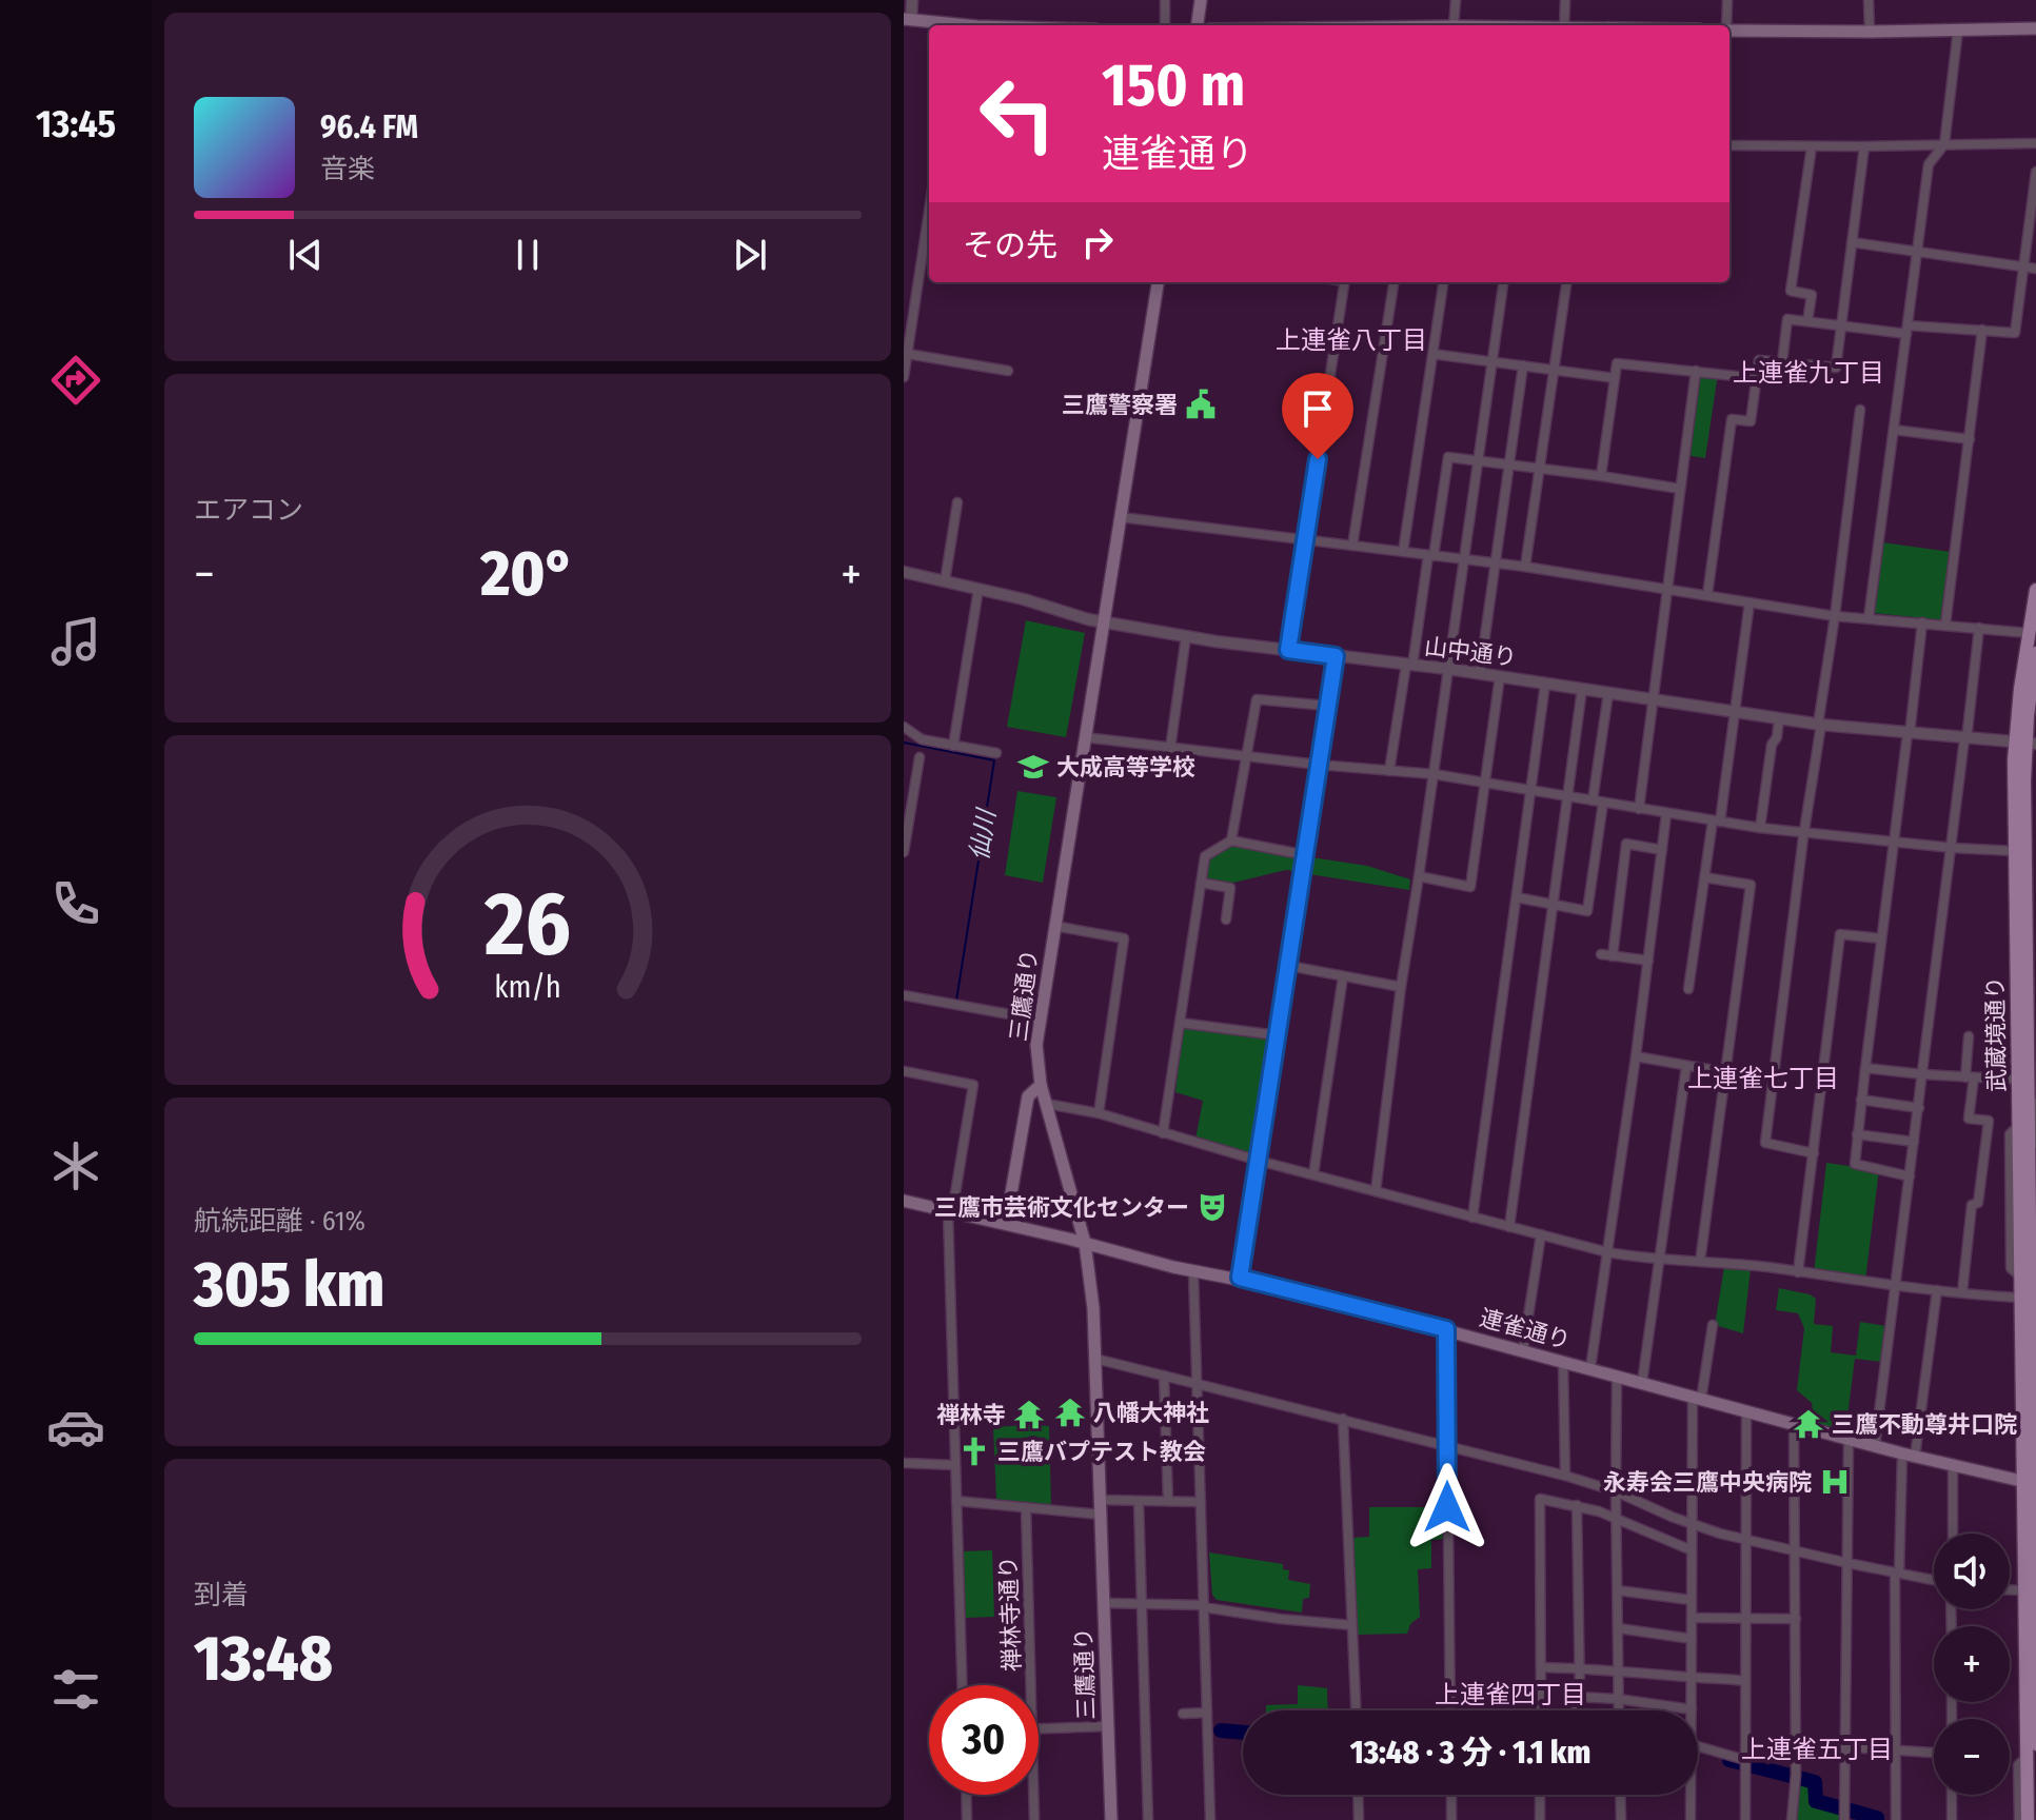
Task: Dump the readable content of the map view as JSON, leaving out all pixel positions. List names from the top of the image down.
{
  "streets": {
    "main road": ["三鷹通り", "武蔵境通り", "連雀通り"],
    "street": ["山中通り", "禅林寺通り"]
  },
  "crossings": [
    ["山中通り", "三鷹通り"],
    ["山中通り", "武蔵境通り"],
    ["三鷹通り", "連雀通り"],
    ["武蔵境通り", "連雀通り"]
  ],
  "districts": [
    "上連雀八丁目",
    "上連雀九丁目",
    "上連雀七丁目",
    "上連雀四丁目",
    "上連雀五丁目"
  ],
  "water": ["仙川"],
  "places": {
    "public building": ["三鷹警察署"],
    "school or university": ["大成高等学校"],
    "theatre": ["三鷹市芸術文化センター"],
    "temple": ["八幡大神社", "禅林寺", "三鷹不動尊井口院"],
    "church": ["三鷹バプテスト教会"],
    "hospital": ["永寿会三鷹中央病院"]
  },
  "page": {
    "tabs": "13:45",
    "turn": ["150 m", "連雀通り"],
    "song": ["96.4 FM", "音楽"],
    "then": "その先",
    "tile": [
      "エアコン",
      ["航続距離 · 61%", "305 km"],
      ["到着", "13:48"]
    ],
    "heat": ["−", "20°", "+"],
    "map_buttons": ["+", "−"],
    "limit": "30",
    "trip": "13:48 · 3 分 · 1.1 km",
    "gauge": ["26", "km/h"]
  }
}
